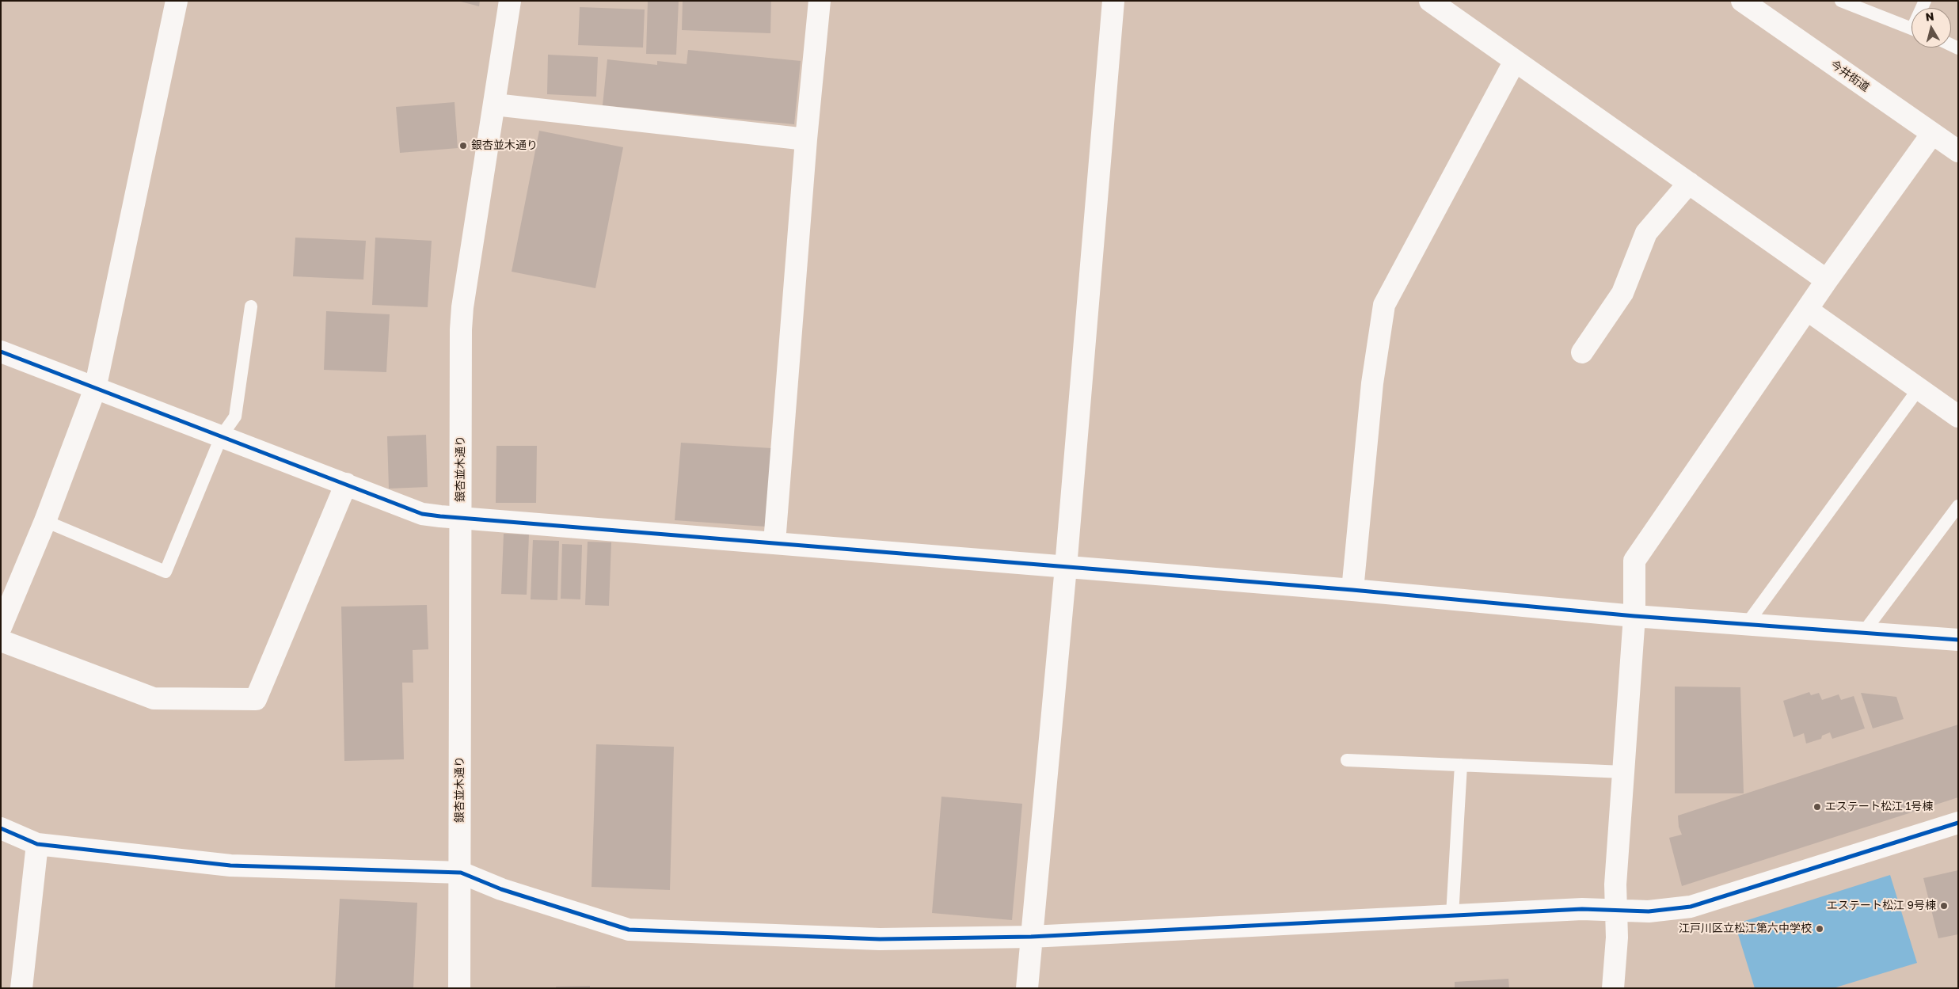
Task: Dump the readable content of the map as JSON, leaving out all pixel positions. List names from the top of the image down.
{
  "streets": {
    "street": ["今井街道", "銀杏並木通り"]
  },
  "places": [
    "銀杏並木通り",
    "エステート松江 1号棟",
    "エステート松江 9号棟",
    "江戸川区立松江第六中学校"
  ],
  "north": "top"
}
